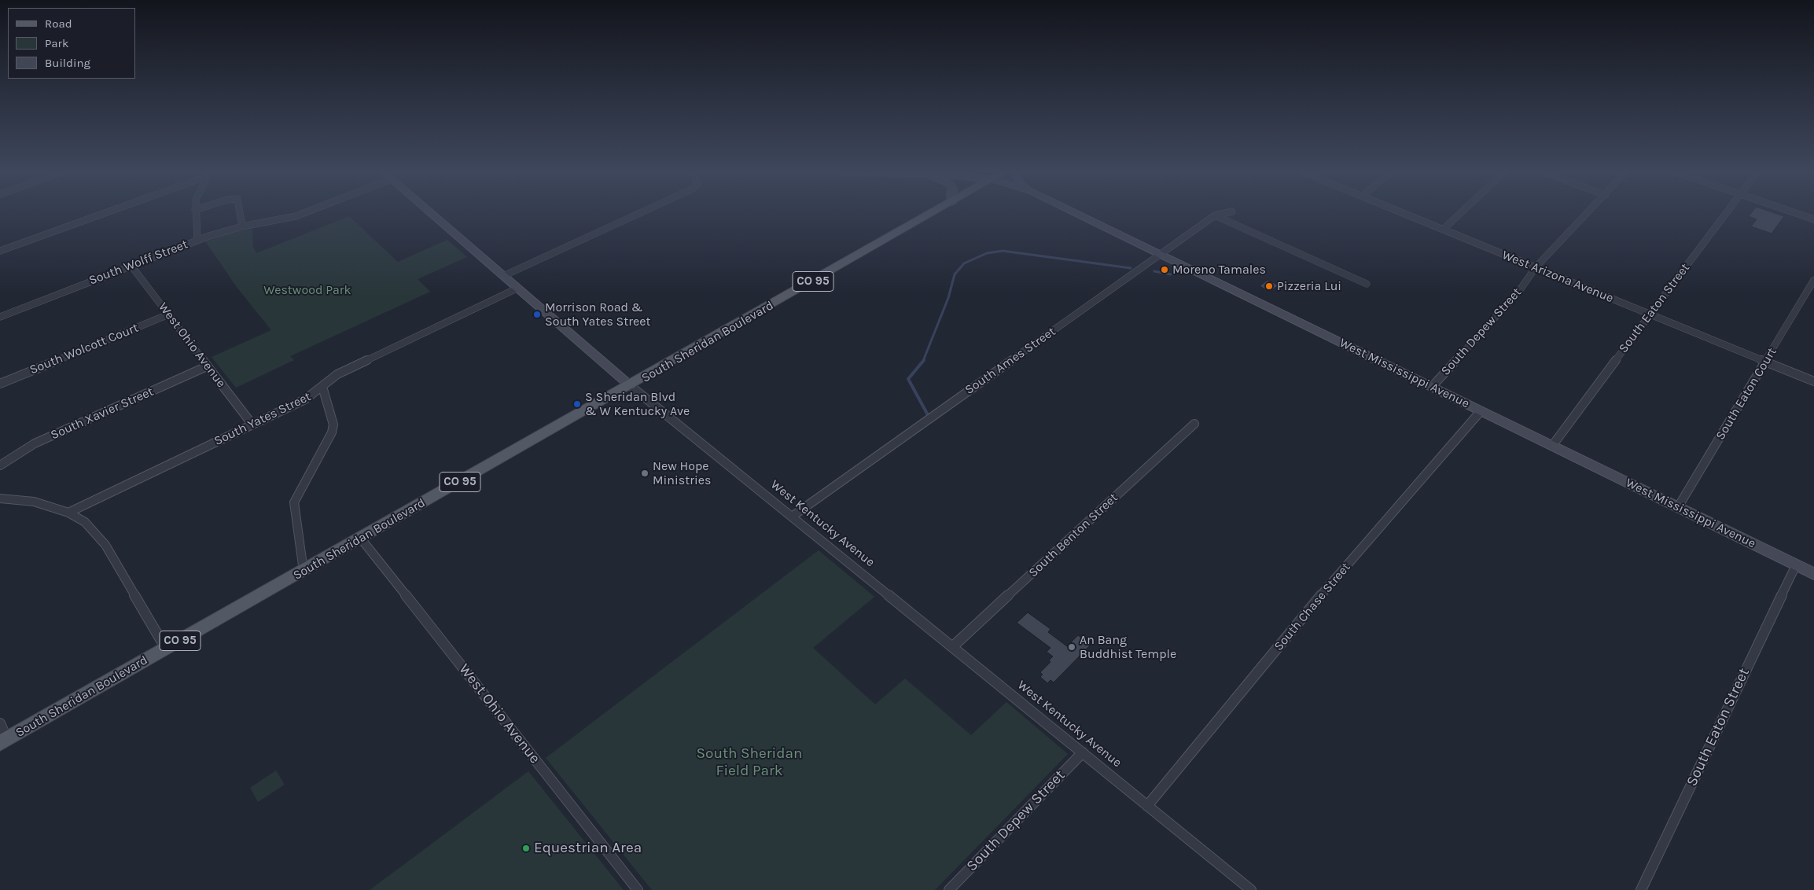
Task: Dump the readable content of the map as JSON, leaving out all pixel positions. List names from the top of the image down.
{
  "streets": {
    "main road": [
      "CO 95",
      "South Sheridan Boulevard",
      "West Mississippi Avenue",
      "West Kentucky Avenue"
    ],
    "street": [
      "South Wolff Street",
      "West Arizona Avenue",
      "South Eaton Street",
      "South Depew Street",
      "West Ohio Avenue",
      "South Wolcott Court",
      "South Ames Street",
      "South Eaton Court",
      "South Xavier Street",
      "South Yates Street",
      "South Benton Street",
      "South Chase Street"
    ]
  },
  "crossings": [
    ["South Wolff Street", "West Ohio Avenue"],
    ["West Arizona Avenue", "South Eaton Street"],
    ["West Arizona Avenue", "South Depew Street"],
    ["West Arizona Avenue", "South Eaton Court"],
    ["South Eaton Street", "West Mississippi Avenue"],
    ["South Depew Street", "West Mississippi Avenue"],
    ["South Depew Street", "West Kentucky Avenue"],
    ["South Sheridan Boulevard", "West Ohio Avenue"],
    ["South Sheridan Boulevard", "West Kentucky Avenue"],
    ["West Ohio Avenue", "South Wolcott Court"],
    ["West Ohio Avenue", "South Xavier Street"],
    ["West Ohio Avenue", "South Yates Street"],
    ["South Ames Street", "West Mississippi Avenue"],
    ["South Ames Street", "West Kentucky Avenue"],
    ["West Mississippi Avenue", "South Eaton Court"],
    ["West Mississippi Avenue", "South Chase Street"],
    ["South Yates Street", "West Kentucky Avenue"],
    ["West Kentucky Avenue", "South Benton Street"],
    ["West Kentucky Avenue", "South Chase Street"]
  ],
  "parks": ["Westwood Park", "South Sheridan Field Park"],
  "places": [
    "Moreno Tamales",
    "Pizzeria Lui",
    "Morrison Road & South Yates Street",
    "S Sheridan Blvd & W Kentucky Ave",
    "New Hope Ministries",
    "An Bang Buddhist Temple",
    "Equestrian Area"
  ],
  "legend": ["Road", "Park", "Building"]
}
